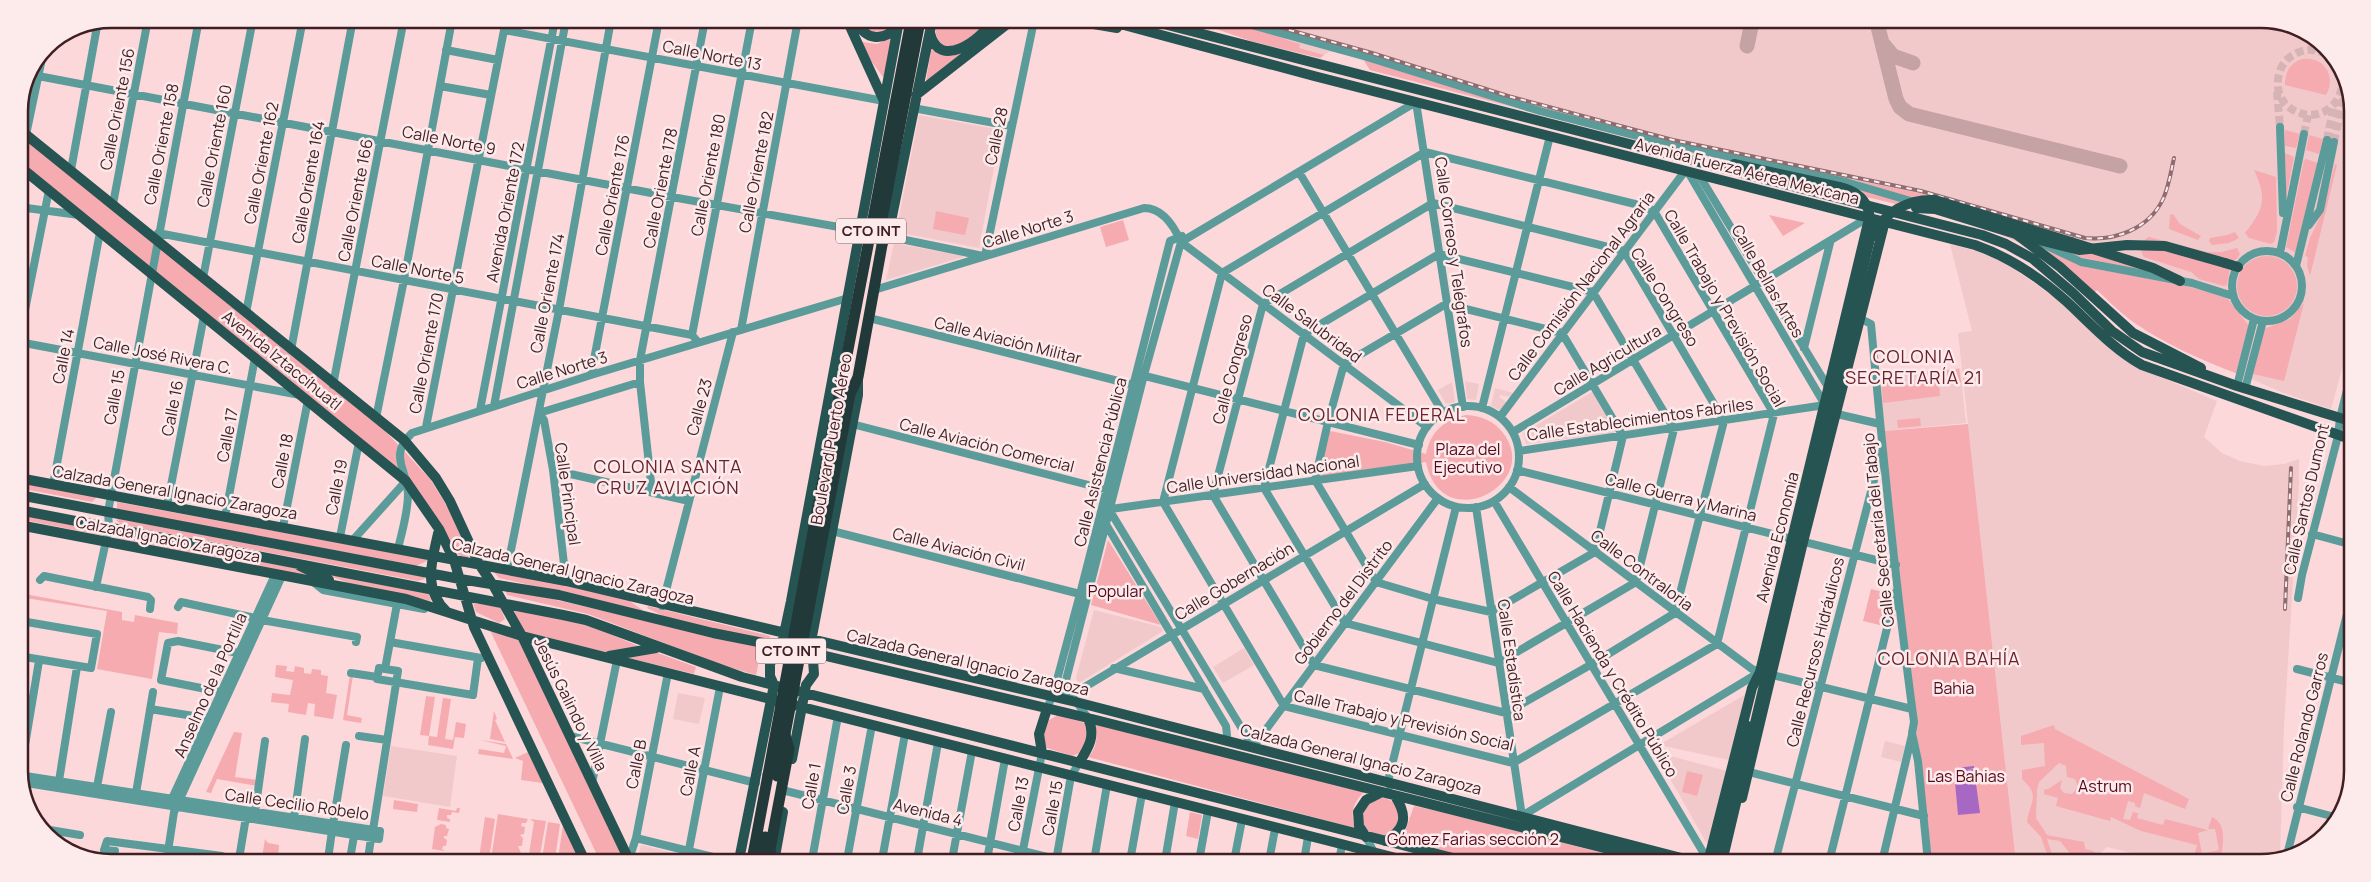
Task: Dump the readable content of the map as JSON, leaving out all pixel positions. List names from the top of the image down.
{
  "streets": {
    "highway": ["CTO INT", "Boulevard Puerto Aéreo"],
    "main road": [
      "Avenida Fuerza Aérea Mexicana",
      "Avenida Iztaccíhuatl",
      "Calzada General Ignacio Zaragoza",
      "Avenida Economía",
      "Calzada Ignacio Zaragoza",
      "Jesús Galindo y Villa"
    ],
    "street": [
      "Calle Norte 13",
      "Calle Oriente 156",
      "Calle 28",
      "Calle Norte 9",
      "Calle Oriente 158",
      "Calle Oriente 160",
      "Calle Oriente 162",
      "Calle Oriente 182",
      "Calle Oriente 180",
      "Calle Oriente 164",
      "Calle Oriente 178",
      "Calle Oriente 176",
      "Calle Oriente 166",
      "Avenida Oriente 172",
      "Calle Norte 3",
      "Calle Correos y Telégrafos",
      "Calle Norte 5",
      "Calle Bellas Artes",
      "Calle Comisión Nacional Agraria",
      "Calle Oriente 174",
      "Calle Congreso",
      "Calle Trabajo y Previsión Social",
      "Calle Salubridad",
      "Calle Aviación Militar",
      "Calle Oriente 170",
      "Calle José Rivera C.",
      "Calle 14",
      "Calle Agricultura",
      "Calle 15",
      "Calle 23",
      "Calle 16",
      "Calle Establecimientos Fabriles",
      "Calle 17",
      "Calle Aviación Comercial",
      "Calle 18",
      "Calle Asistencia Pública",
      "Calle Universidad Nacional",
      "Calle 19",
      "Calle Principal",
      "Calle Guerra y Marina",
      "Calle Santos Dumont",
      "Calle Secretaría del Tabajo",
      "Calle Aviación Civil",
      "Calle Contraloria",
      "Calle Gobernación",
      "Gobierno del Distrito",
      "Calle Recursos Hidráulicos",
      "Calle Estadística",
      "Calle Hacienda y Crédito Público",
      "Anselmo de la Portilla",
      "Calle Rolando Garros",
      "Calle B",
      "Calle A",
      "Calle 1",
      "Calle 3",
      "Calle Cecilio Robelo",
      "Calle 13",
      "Avenida 4"
    ]
  },
  "crossings": [
    ["Calle Norte 13", "Calle Oriente 182"],
    ["Calle Norte 13", "Calle Oriente 180"],
    ["Calle Norte 13", "Calle Oriente 178"],
    ["Calle Norte 13", "Calle Oriente 176"],
    ["Calle Norte 13", "Avenida Oriente 172"],
    ["Calle Norte 13", "Calle Oriente 174"],
    ["Calle Norte 13", "Calle Oriente 170"],
    ["Calle Norte 13", "Boulevard Puerto Aéreo"],
    ["Calle Oriente 156", "Calle Norte 9"],
    ["Calle Oriente 156", "Avenida Iztaccíhuatl"],
    ["Calle 28", "Calle Norte 3"],
    ["Calle Norte 9", "Calle Oriente 158"],
    ["Calle Norte 9", "Calle Oriente 160"],
    ["Calle Norte 9", "Calle Oriente 162"],
    ["Calle Norte 9", "Calle Oriente 182"],
    ["Calle Norte 9", "Calle Oriente 180"],
    ["Calle Norte 9", "Calle Oriente 164"],
    ["Calle Norte 9", "Calle Oriente 178"],
    ["Calle Norte 9", "Calle Oriente 176"],
    ["Calle Norte 9", "Calle Oriente 166"],
    ["Calle Norte 9", "Avenida Oriente 172"],
    ["Calle Norte 9", "Calle Oriente 174"],
    ["Calle Norte 9", "Calle Oriente 170"],
    ["Calle Norte 9", "Boulevard Puerto Aéreo"],
    ["Calle Oriente 158", "Calle Norte 5"],
    ["Calle Oriente 158", "Avenida Iztaccíhuatl"],
    ["Calle Oriente 158", "Calle 15"],
    ["Calle Oriente 160", "Calle Norte 5"],
    ["Calle Oriente 160", "Avenida Iztaccíhuatl"],
    ["Calle Oriente 162", "Calle Norte 5"],
    ["Calle Oriente 162", "Avenida Iztaccíhuatl"],
    ["Avenida Fuerza Aérea Mexicana", "Calle Correos y Telégrafos"],
    ["Avenida Fuerza Aérea Mexicana", "Calle Bellas Artes"],
    ["Avenida Fuerza Aérea Mexicana", "Calle Comisión Nacional Agraria"],
    ["Avenida Fuerza Aérea Mexicana", "Calle Agricultura"],
    ["Avenida Fuerza Aérea Mexicana", "Calle Asistencia Pública"],
    ["Avenida Fuerza Aérea Mexicana", "Calle Santos Dumont"],
    ["Avenida Fuerza Aérea Mexicana", "Avenida Economía"],
    ["Calle Oriente 182", "Calle Norte 3"],
    ["Calle Oriente 182", "Calle 23"],
    ["Calle Oriente 180", "Calle Norte 5"],
    ["Calle Oriente 164", "Calle Norte 5"],
    ["Calle Oriente 164", "Avenida Iztaccíhuatl"],
    ["Calle Oriente 178", "Calle Norte 3"],
    ["Calle Oriente 178", "Calle Norte 5"],
    ["Calle Oriente 176", "Calle Norte 3"],
    ["Calle Oriente 176", "Calle Norte 5"],
    ["Calle Oriente 166", "Calle Norte 5"],
    ["Calle Oriente 166", "Avenida Iztaccíhuatl"],
    ["Avenida Oriente 172", "Calle Norte 3"],
    ["Avenida Oriente 172", "Calle Norte 5"],
    ["Calle Norte 3", "Calle Oriente 174"],
    ["Calle Norte 3", "Calle Salubridad"],
    ["Calle Norte 3", "Calle Oriente 170"],
    ["Calle Norte 3", "Avenida Iztaccíhuatl"],
    ["Calle Norte 3", "Calle 23"],
    ["Calle Norte 3", "Boulevard Puerto Aéreo"],
    ["Calle Norte 3", "Calle Asistencia Pública"],
    ["CTO INT", "Boulevard Puerto Aéreo"],
    ["CTO INT", "Calle Aviación Civil"],
    ["Calle Correos y Telégrafos", "Calle Comisión Nacional Agraria"],
    ["Calle Correos y Telégrafos", "Calle Congreso"],
    ["Calle Correos y Telégrafos", "Calle Trabajo y Previsión Social"],
    ["Calle Correos y Telégrafos", "Calle Salubridad"],
    ["Calle Correos y Telégrafos", "Calle Agricultura"],
    ["Calle Correos y Telégrafos", "Calle Establecimientos Fabriles"],
    ["Calle Correos y Telégrafos", "Calle Asistencia Pública"],
    ["Calle Correos y Telégrafos", "Calle Universidad Nacional"],
    ["Calle Correos y Telégrafos", "Calle Guerra y Marina"],
    ["Calle Correos y Telégrafos", "Calle Contraloria"],
    ["Calle Correos y Telégrafos", "Calle Gobernación"],
    ["Calle Correos y Telégrafos", "Gobierno del Distrito"],
    ["Calle Correos y Telégrafos", "Calle Estadística"],
    ["Calle Correos y Telégrafos", "Calle Hacienda y Crédito Público"],
    ["Calle Norte 5", "Calle Oriente 174"],
    ["Calle Norte 5", "Calle Oriente 170"],
    ["Calle Norte 5", "Avenida Iztaccíhuatl"],
    ["Calle Bellas Artes", "Calle Comisión Nacional Agraria"],
    ["Calle Bellas Artes", "Calle Agricultura"],
    ["Calle Bellas Artes", "Calle Establecimientos Fabriles"],
    ["Calle Bellas Artes", "Avenida Economía"],
    ["Calle Comisión Nacional Agraria", "Calle Congreso"],
    ["Calle Comisión Nacional Agraria", "Calle Trabajo y Previsión Social"],
    ["Calle Comisión Nacional Agraria", "Calle Salubridad"],
    ["Calle Comisión Nacional Agraria", "Calle Agricultura"],
    ["Calle Comisión Nacional Agraria", "Calle Establecimientos Fabriles"],
    ["Calle Comisión Nacional Agraria", "Calle Universidad Nacional"],
    ["Calle Comisión Nacional Agraria", "Calle Guerra y Marina"],
    ["Calle Comisión Nacional Agraria", "Calle Contraloria"],
    ["Calle Comisión Nacional Agraria", "Calle Gobernación"],
    ["Calle Comisión Nacional Agraria", "Gobierno del Distrito"],
    ["Calle Comisión Nacional Agraria", "Calle Estadística"],
    ["Calle Comisión Nacional Agraria", "Calle Hacienda y Crédito Público"],
    ["Calle Oriente 174", "Calzada General Ignacio Zaragoza"],
    ["Calle Oriente 174", "Calle Principal"],
    ["Calle Congreso", "Calle Salubridad"],
    ["Calle Congreso", "Calle Agricultura"],
    ["Calle Congreso", "Calle Establecimientos Fabriles"],
    ["Calle Congreso", "Calle Universidad Nacional"],
    ["Calle Trabajo y Previsión Social", "Calle Agricultura"],
    ["Calle Trabajo y Previsión Social", "Calle Establecimientos Fabriles"],
    ["Calle Trabajo y Previsión Social", "Calle Universidad Nacional"],
    ["Calle Trabajo y Previsión Social", "Calle Guerra y Marina"],
    ["Calle Trabajo y Previsión Social", "Calle Contraloria"],
    ["Calle Trabajo y Previsión Social", "Calle Gobernación"],
    ["Calle Trabajo y Previsión Social", "Gobierno del Distrito"],
    ["Calle Trabajo y Previsión Social", "Calle Estadística"],
    ["Calle Trabajo y Previsión Social", "Calle Hacienda y Crédito Público"],
    ["Calle Salubridad", "Calle Agricultura"],
    ["Calle Salubridad", "Calle Establecimientos Fabriles"],
    ["Calle Salubridad", "Calle Asistencia Pública"],
    ["Calle Salubridad", "Calle Universidad Nacional"],
    ["Calle Salubridad", "Calle Guerra y Marina"],
    ["Calle Salubridad", "Calle Contraloria"],
    ["Calle Salubridad", "Calle Gobernación"],
    ["Calle Salubridad", "Gobierno del Distrito"],
    ["Calle Salubridad", "Calle Estadística"],
    ["Calle Salubridad", "Calle Hacienda y Crédito Público"],
    ["Calle Aviación Militar", "Boulevard Puerto Aéreo"],
    ["Calle Aviación Militar", "Calle Asistencia Pública"],
    ["Calle José Rivera C.", "Calle 14"],
    ["Calle José Rivera C.", "Avenida Iztaccíhuatl"],
    ["Calle José Rivera C.", "Calle 15"],
    ["Calle José Rivera C.", "Calle 16"],
    ["Calle José Rivera C.", "Calle 17"],
    ["Calle José Rivera C.", "Calle 18"],
    ["Calle 14", "Avenida Iztaccíhuatl"],
    ["Calle 14", "Calzada General Ignacio Zaragoza"],
    ["Avenida Iztaccíhuatl", "Calle 15"],
    ["Avenida Iztaccíhuatl", "Calle 16"],
    ["Avenida Iztaccíhuatl", "Calle 17"],
    ["Avenida Iztaccíhuatl", "Calle 18"],
    ["Avenida Iztaccíhuatl", "Calle 19"],
    ["Avenida Iztaccíhuatl", "Calzada General Ignacio Zaragoza"],
    ["Avenida Iztaccíhuatl", "Calzada Ignacio Zaragoza"],
    ["Avenida Iztaccíhuatl", "Jesús Galindo y Villa"],
    ["Calle Agricultura", "Calle Establecimientos Fabriles"],
    ["Calle Agricultura", "Calle Universidad Nacional"],
    ["Calle Agricultura", "Calle Guerra y Marina"],
    ["Calle Agricultura", "Avenida Economía"],
    ["Calle Agricultura", "Calle Contraloria"],
    ["Calle Agricultura", "Calle Gobernación"],
    ["Calle Agricultura", "Gobierno del Distrito"],
    ["Calle Agricultura", "Calle Estadística"],
    ["Calle Agricultura", "Calle Hacienda y Crédito Público"],
    ["Calle 15", "Calle Asistencia Pública"],
    ["Calle 15", "Calzada General Ignacio Zaragoza"],
    ["Calle 15", "Calzada Ignacio Zaragoza"],
    ["Calle 15", "Calle 13"],
    ["Calle 23", "Calzada General Ignacio Zaragoza"],
    ["Calle 16", "Calzada General Ignacio Zaragoza"],
    ["Calle Establecimientos Fabriles", "Calle Universidad Nacional"],
    ["Calle Establecimientos Fabriles", "Calle Guerra y Marina"],
    ["Calle Establecimientos Fabriles", "Avenida Economía"],
    ["Calle Establecimientos Fabriles", "Calle Contraloria"],
    ["Calle Establecimientos Fabriles", "Calle Gobernación"],
    ["Calle Establecimientos Fabriles", "Gobierno del Distrito"],
    ["Calle Establecimientos Fabriles", "Calle Estadística"],
    ["Calle Establecimientos Fabriles", "Calle Hacienda y Crédito Público"],
    ["Calle 17", "Calzada General Ignacio Zaragoza"],
    ["Boulevard Puerto Aéreo", "Calle Aviación Comercial"],
    ["Boulevard Puerto Aéreo", "Calzada General Ignacio Zaragoza"],
    ["Boulevard Puerto Aéreo", "Calle Aviación Civil"],
    ["Boulevard Puerto Aéreo", "Avenida 4"],
    ["Calle Aviación Comercial", "Calle Asistencia Pública"],
    ["Calle 18", "Calzada General Ignacio Zaragoza"],
    ["Calle Asistencia Pública", "Calle Universidad Nacional"],
    ["Calle Asistencia Pública", "Calzada General Ignacio Zaragoza"],
    ["Calle Asistencia Pública", "Calle Aviación Civil"],
    ["Calle Asistencia Pública", "Calle Gobernación"],
    ["Calle Asistencia Pública", "Gobierno del Distrito"],
    ["Calle Asistencia Pública", "Calle 13"],
    ["Calle Universidad Nacional", "Calle Guerra y Marina"],
    ["Calle Universidad Nacional", "Calle Contraloria"],
    ["Calle Universidad Nacional", "Calle Gobernación"],
    ["Calle Universidad Nacional", "Gobierno del Distrito"],
    ["Calle Universidad Nacional", "Calle Estadística"],
    ["Calle Universidad Nacional", "Calle Hacienda y Crédito Público"],
    ["Calle 19", "Calzada General Ignacio Zaragoza"],
    ["Calzada General Ignacio Zaragoza", "Calle Principal"],
    ["Calzada General Ignacio Zaragoza", "Gobierno del Distrito"],
    ["Calzada General Ignacio Zaragoza", "Calle Estadística"],
    ["Calzada General Ignacio Zaragoza", "Jesús Galindo y Villa"],
    ["Calzada General Ignacio Zaragoza", "Calle 13"],
    ["Calle Guerra y Marina", "Calle Secretaría del Tabajo"],
    ["Calle Guerra y Marina", "Avenida Economía"],
    ["Calle Guerra y Marina", "Calle Contraloria"],
    ["Calle Guerra y Marina", "Calle Gobernación"],
    ["Calle Guerra y Marina", "Gobierno del Distrito"],
    ["Calle Guerra y Marina", "Calle Recursos Hidráulicos"],
    ["Calle Guerra y Marina", "Calle Estadística"],
    ["Calle Guerra y Marina", "Calle Hacienda y Crédito Público"],
    ["Calle Secretaría del Tabajo", "Avenida Economía"],
    ["Calle Secretaría del Tabajo", "Calle Recursos Hidráulicos"],
    ["Avenida Economía", "Calle Contraloria"],
    ["Calzada Ignacio Zaragoza", "Anselmo de la Portilla"],
    ["Calzada Ignacio Zaragoza", "Jesús Galindo y Villa"],
    ["Calle Contraloria", "Calle Gobernación"],
    ["Calle Contraloria", "Gobierno del Distrito"],
    ["Calle Contraloria", "Calle Estadística"],
    ["Calle Contraloria", "Calle Hacienda y Crédito Público"],
    ["Calle Gobernación", "Gobierno del Distrito"],
    ["Calle Gobernación", "Calle Estadística"],
    ["Calle Gobernación", "Calle Hacienda y Crédito Público"],
    ["Gobierno del Distrito", "Calle Estadística"],
    ["Gobierno del Distrito", "Calle Hacienda y Crédito Público"],
    ["Calle Estadística", "Calle Hacienda y Crédito Público"],
    ["Anselmo de la Portilla", "Calle Cecilio Robelo"],
    ["Calle 1", "Avenida 4"],
    ["Calle 3", "Avenida 4"],
    ["Calle 13", "Avenida 4"]
  ],
  "districts": [
    "COLONIA SECRETARÍA 21",
    "COLONIA FEDERAL",
    "COLONIA SANTA CRUZ AVIACIÓN",
    "COLONIA BAHÍA"
  ],
  "parks": [
    "Plaza del Ejecutivo",
    "Popular",
    "Bahia",
    "Las Bahias",
    "Astrum",
    "Gómez Farias sección 2"
  ]
}
